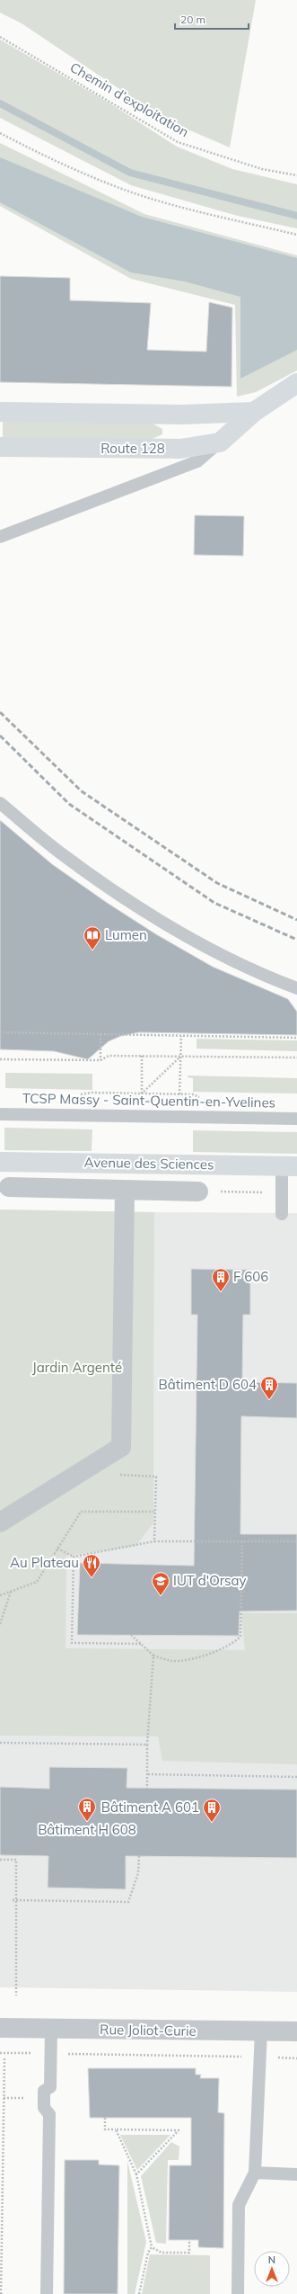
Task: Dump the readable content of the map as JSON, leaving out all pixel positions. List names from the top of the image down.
{
  "streets": {
    "main road": ["Route 128", "Avenue des Sciences"],
    "street": ["Rue Joliot-Curie"],
    "lane": ["TCSP Massy - Saint-Quentin-en-Yvelines"],
    "path": ["Chemin d’exploitation"]
  },
  "parks": ["Jardin Argenté"],
  "places": {
    "library": ["Lumen"],
    "building": [
      "F 606",
      "Bâtiment D 604",
      "Bâtiment H 608",
      "Bâtiment A 601"
    ],
    "restaurant": ["Au Plateau"],
    "school or university": ["IUT d'Orsay"]
  },
  "scale_bar": "20 m",
  "north": "top"
}
